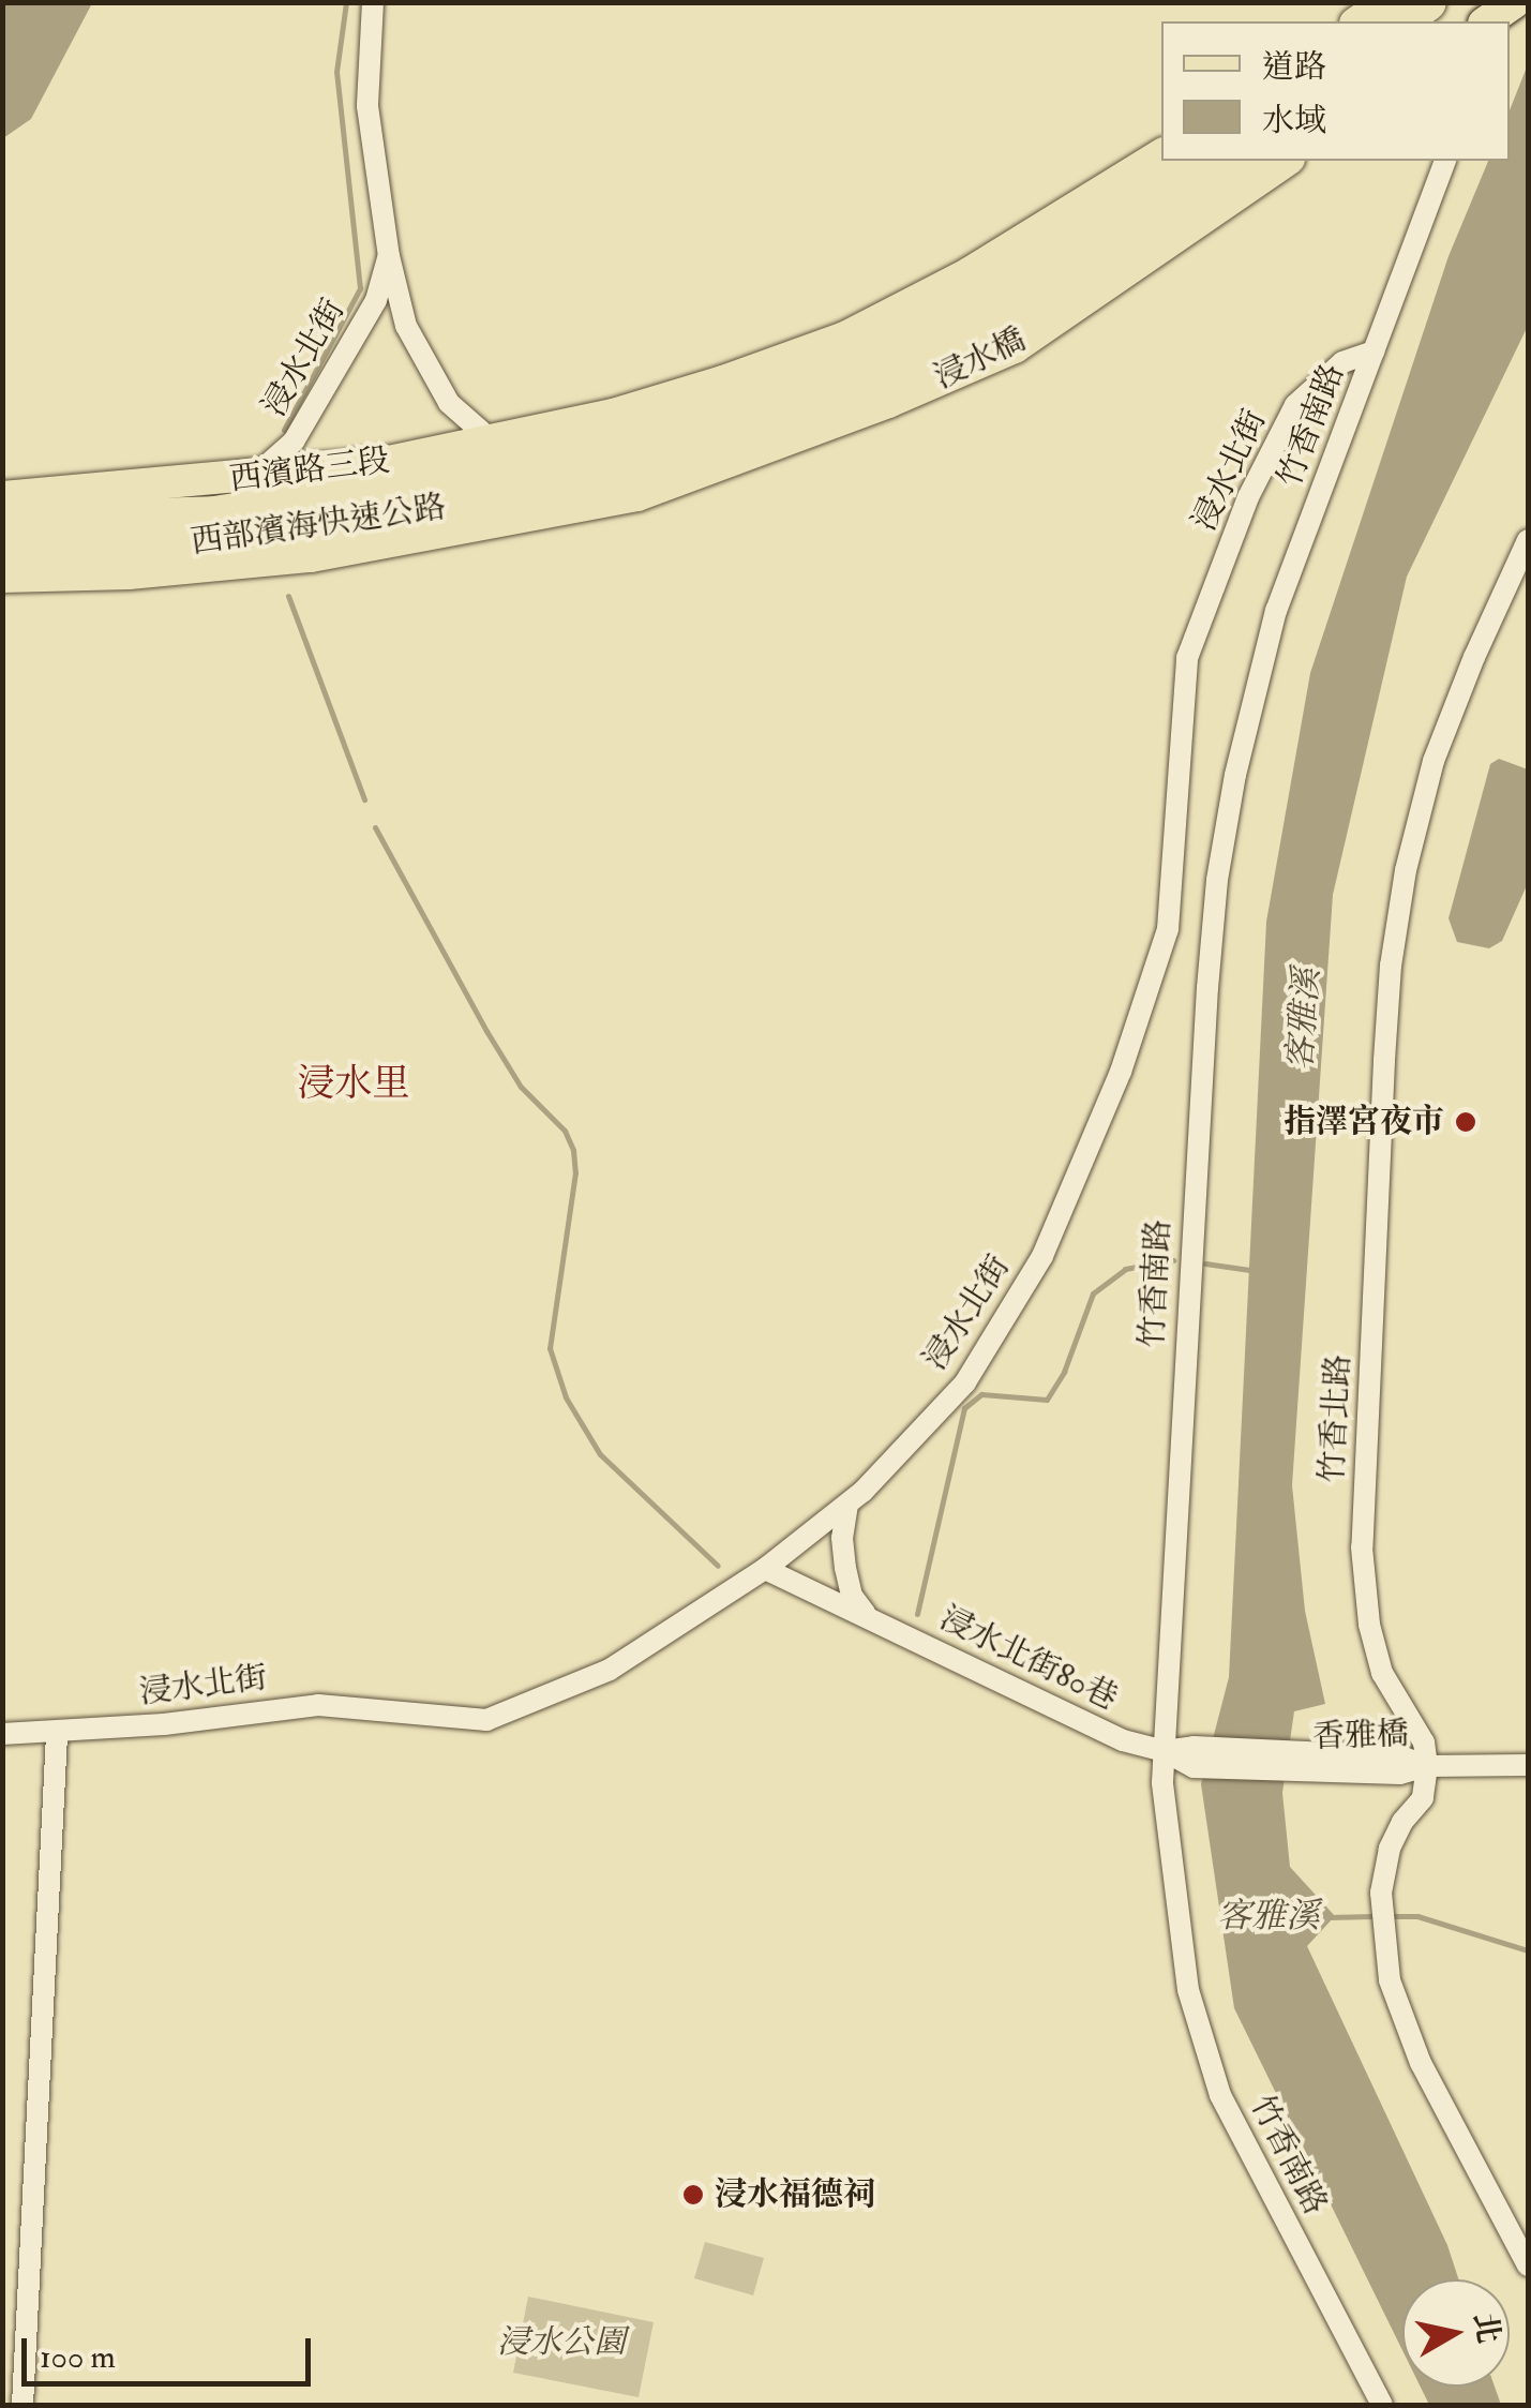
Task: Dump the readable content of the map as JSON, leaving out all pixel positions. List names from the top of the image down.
{
  "streets": {
    "highway": ["浸水橋", "西部濱海快速公路"],
    "main road": ["西濱路三段"],
    "street": [
      "浸水北街",
      "竹香南路",
      "竹香北路",
      "浸水北街80巷",
      "香雅橋"
    ]
  },
  "crossings": [
    ["浸水北街", "竹香南路"],
    ["浸水北街", "西濱路三段"],
    ["浸水北街", "浸水北街80巷"],
    ["浸水橋", "西濱路三段"],
    ["浸水橋", "西部濱海快速公路"],
    ["竹香南路", "浸水北街80巷"],
    ["竹香南路", "香雅橋"],
    ["西濱路三段", "西部濱海快速公路"],
    ["竹香北路", "香雅橋"],
    ["浸水北街80巷", "香雅橋"]
  ],
  "districts": ["浸水里"],
  "water": ["客雅溪"],
  "parks": ["浸水公園"],
  "places": ["指澤宮夜市", "浸水福德祠"],
  "legend": ["道路", "水域"],
  "scale_bar": "100 m",
  "north": "right"
}
